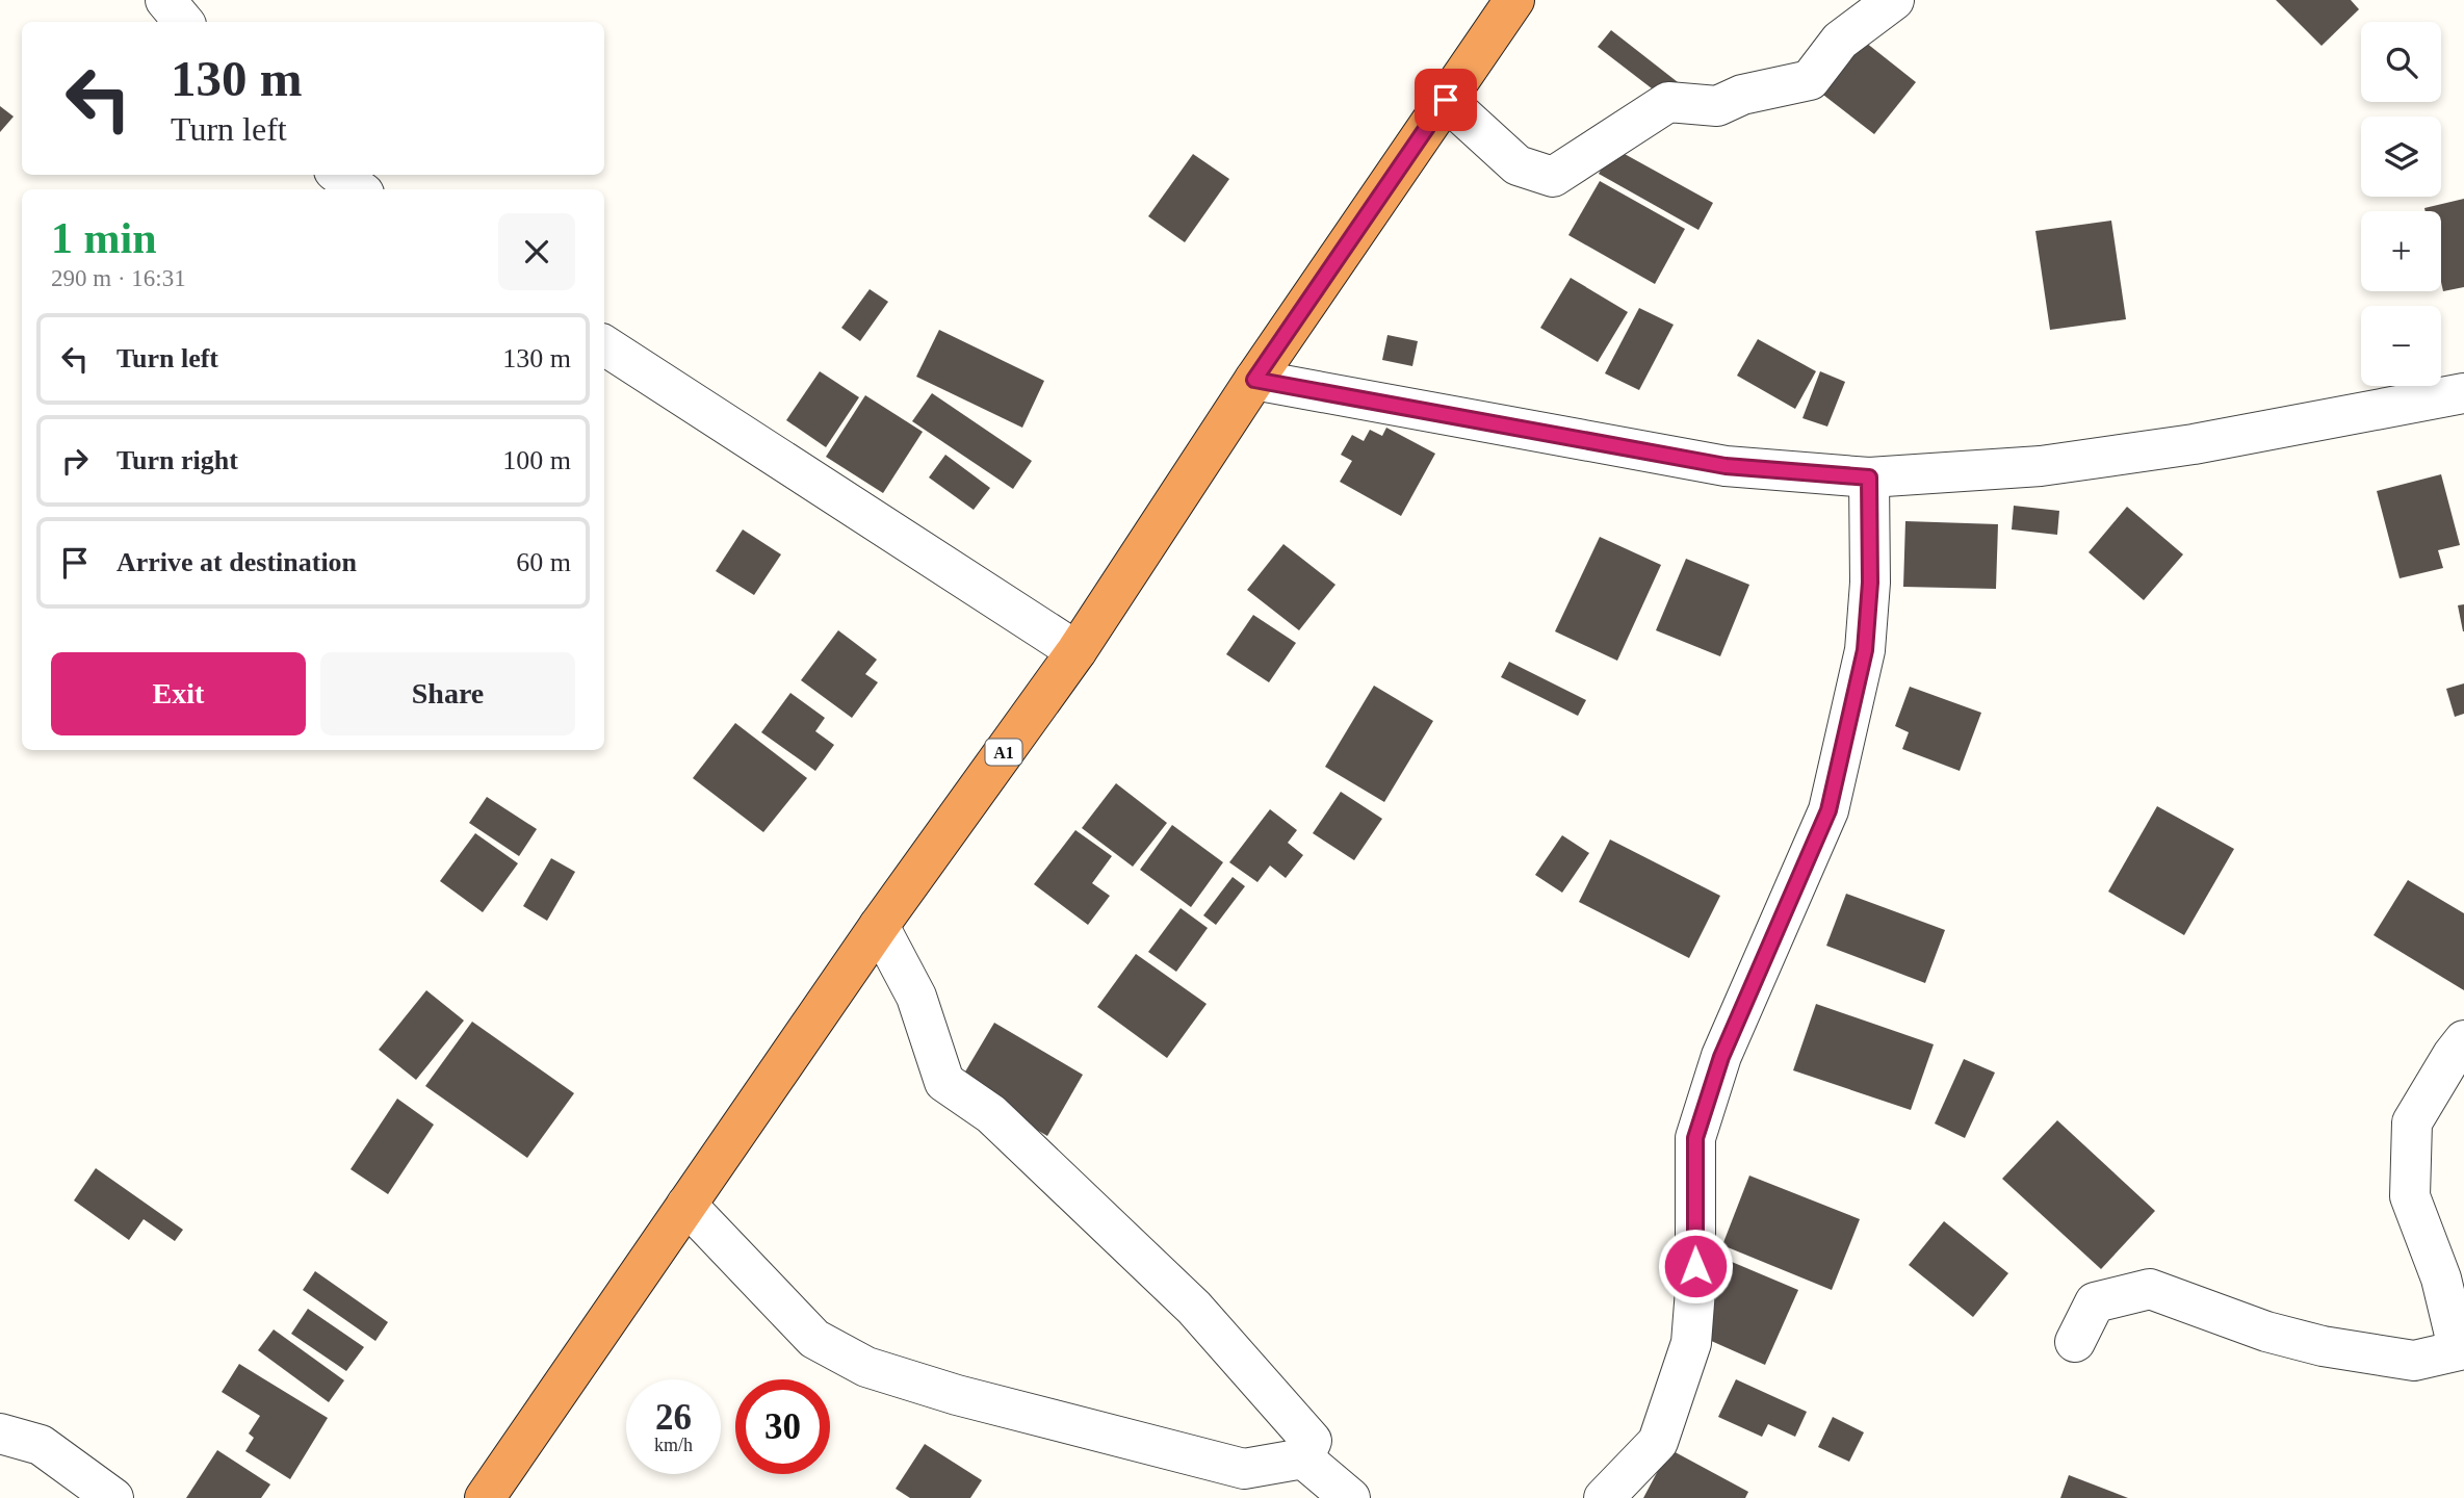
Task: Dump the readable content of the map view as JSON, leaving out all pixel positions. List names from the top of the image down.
{
  "streets": {
    "highway": ["A1"]
  },
  "page": {
    "map_buttons": ["+", "−"],
    "turn": ["130 m", "Turn left"],
    "heading": ["1 min", "290 m · 16:31"],
    "list": [
      {
        "name": "Turn left",
        "value": "130 m"
      },
      {
        "name": "Turn right",
        "value": "100 m"
      },
      {
        "name": "Arrive at destination",
        "value": "60 m"
      }
    ],
    "buttons": ["Exit", "Share"],
    "speed": "26 km/h",
    "limit": "30"
  }
}
